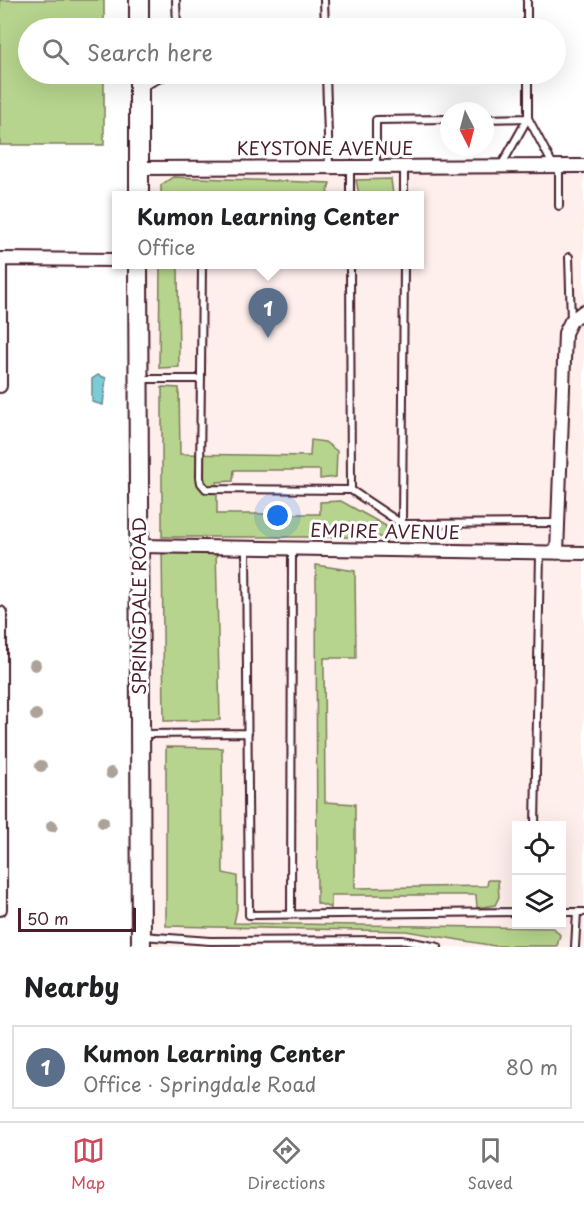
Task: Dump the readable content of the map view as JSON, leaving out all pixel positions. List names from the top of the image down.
{
  "streets": {
    "main road": ["SPRINGDALE ROAD"],
    "street": ["KEYSTONE AVENUE", "EMPIRE AVENUE"]
  },
  "crossings": [
    ["EMPIRE AVENUE", "SPRINGDALE ROAD"]
  ],
  "scale_bar": "50 m",
  "north": "bottom",
  "page": {
    "search": "Search here",
    "popup": ["Kumon Learning Center", "Office"],
    "pins": "1",
    "scale": "50 m",
    "heading": "Nearby",
    "list": [
      {
        "mark": "1",
        "name": "Kumon Learning Center",
        "note": "Office · Springdale Road",
        "value": "80 m"
      }
    ],
    "nav": ["Map", "Directions", "Saved"]
  }
}
